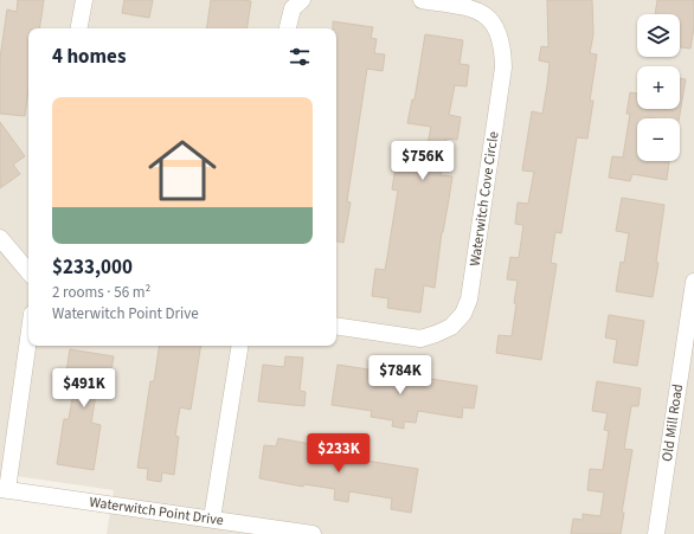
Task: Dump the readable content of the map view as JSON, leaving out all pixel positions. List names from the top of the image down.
{
  "streets": {
    "street": ["Waterwitch Cove Circle", "Old Mill Road", "Waterwitch Point Drive"]
  },
  "page": {
    "map_buttons": ["+", "−"],
    "heading": "4 homes",
    "list": [
      {
        "name": "$233,000",
        "note": "2 rooms · 56 m² · Waterwitch Point Drive"
      }
    ],
    "price": [
      "$756K",
      "$784K",
      "$491K",
      "$233K"
    ]
  }
}
